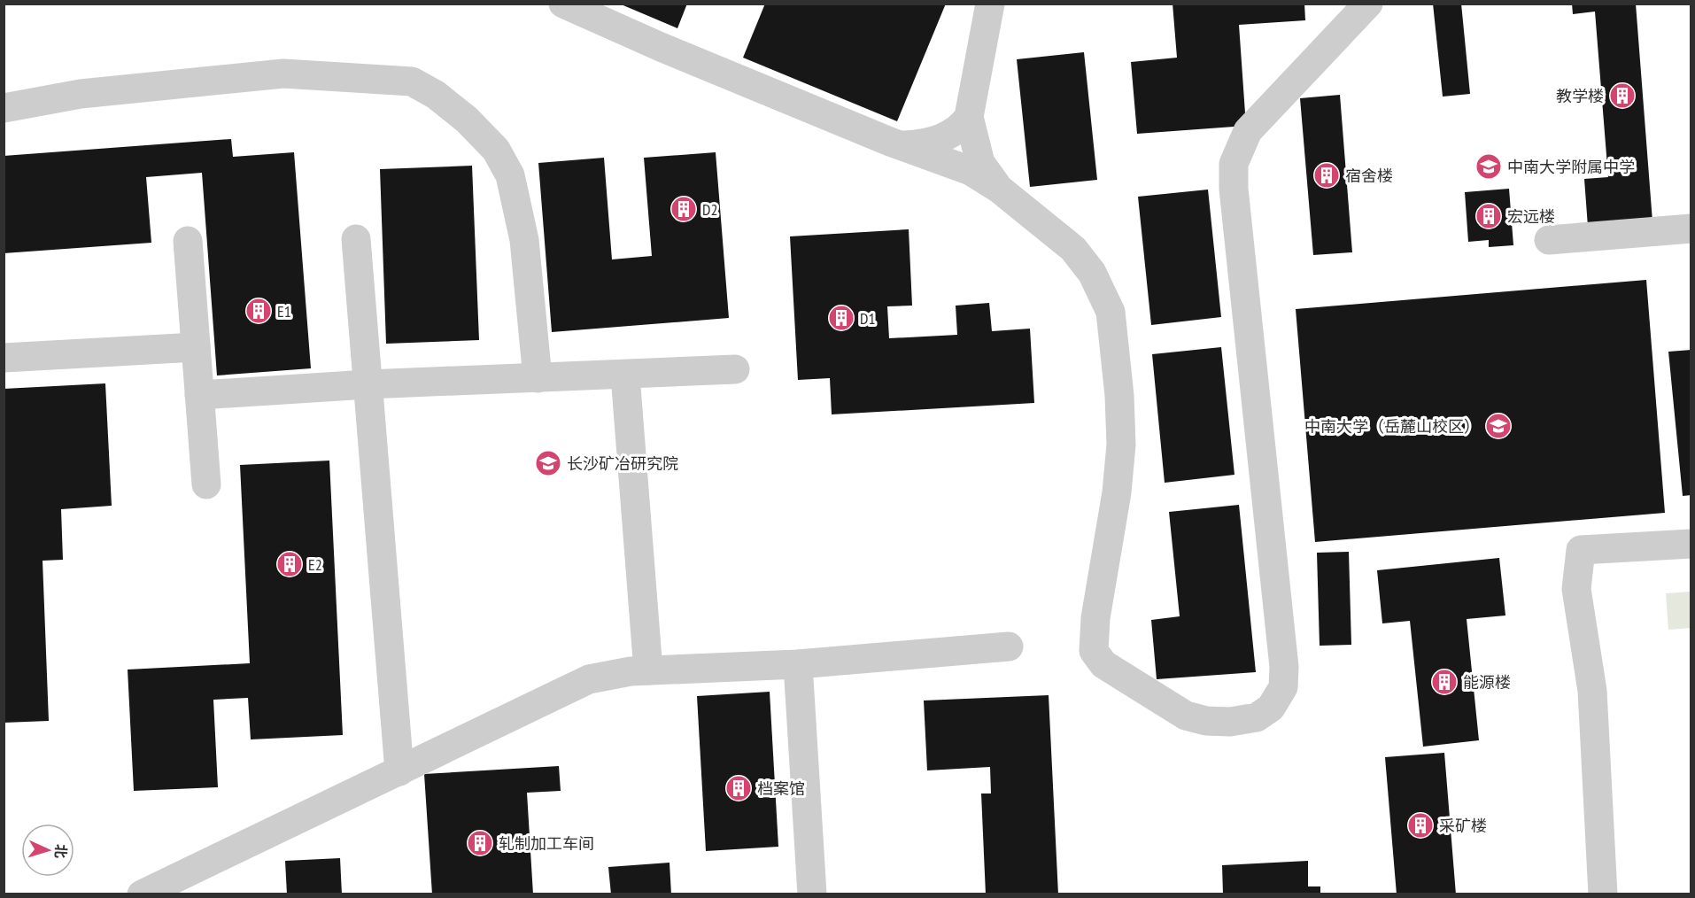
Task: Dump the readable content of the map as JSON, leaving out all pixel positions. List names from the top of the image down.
{
  "places": {
    "building": [
      "教学楼",
      "宿舍楼",
      "D2",
      "宏远楼",
      "E1",
      "D1",
      "E2",
      "能源楼",
      "档案馆",
      "采矿楼",
      "轧制加工车间"
    ],
    "school or university": ["中南大学附属中学", "中南大学（岳麓山校区）", "长沙矿冶研究院"]
  },
  "north": "right"
}
